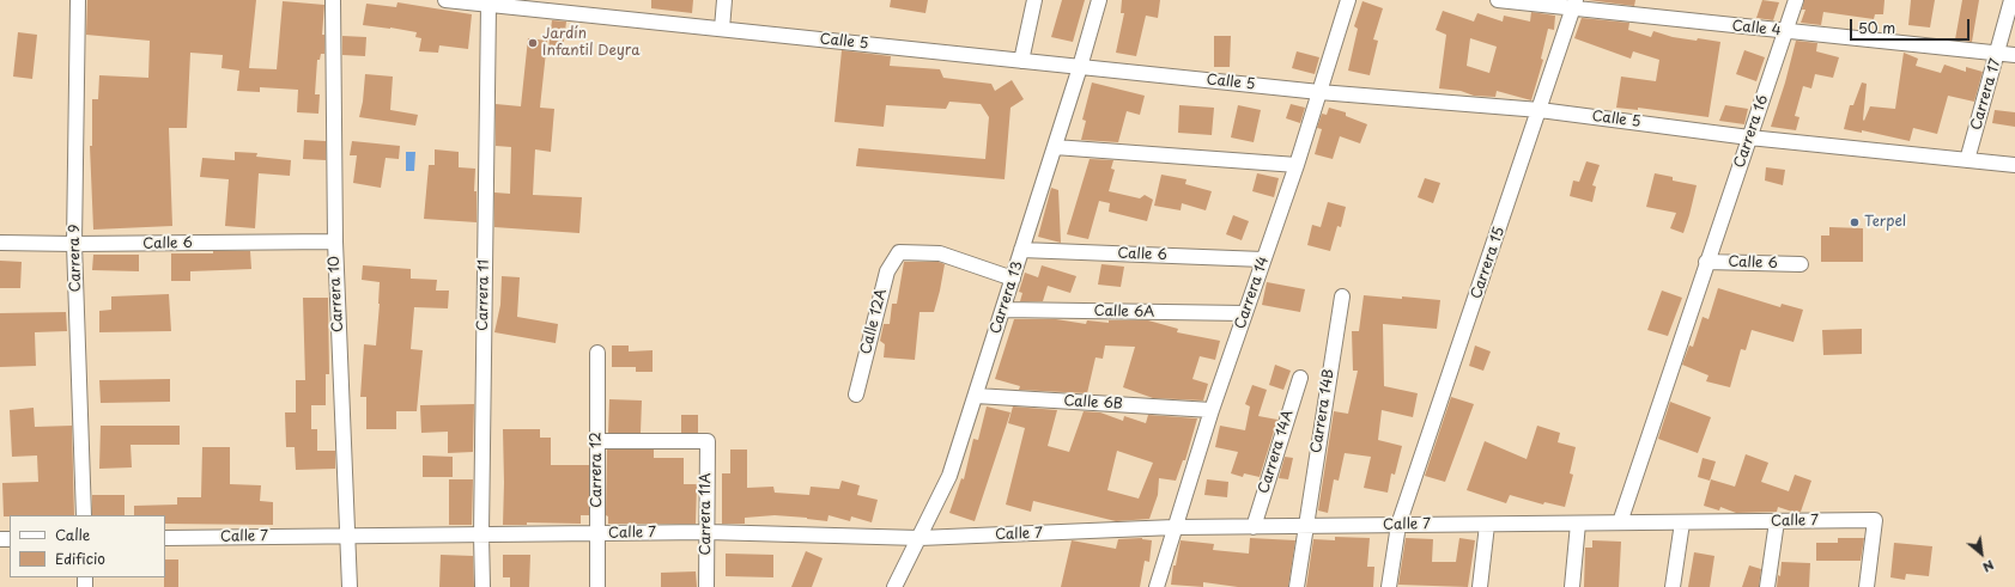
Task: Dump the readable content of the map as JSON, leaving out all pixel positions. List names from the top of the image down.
{
  "streets": {
    "street": [
      "Calle 4",
      "Calle 5",
      "Carrera 17",
      "Carrera 16",
      "Calle 6",
      "Carrera 9",
      "Carrera 15",
      "Carrera 14",
      "Carrera 10",
      "Carrera 11",
      "Carrera 13",
      "Calle 6A",
      "Calle 12A",
      "Calle 6B",
      "Carrera 14B",
      "Carrera 14A",
      "Carrera 12",
      "Carrera 11A",
      "Calle 7"
    ]
  },
  "crossings": [
    ["Calle 4", "Carrera 17"],
    ["Calle 4", "Carrera 16"],
    ["Calle 4", "Carrera 15"],
    ["Calle 5", "Carrera 17"],
    ["Calle 5", "Carrera 16"],
    ["Calle 5", "Carrera 15"],
    ["Calle 5", "Carrera 14"],
    ["Calle 5", "Carrera 11"],
    ["Calle 5", "Carrera 13"],
    ["Carrera 16", "Calle 6"],
    ["Carrera 16", "Calle 7"],
    ["Calle 6", "Carrera 9"],
    ["Calle 6", "Carrera 14"],
    ["Calle 6", "Carrera 10"],
    ["Calle 6", "Carrera 13"],
    ["Carrera 15", "Calle 7"],
    ["Carrera 14", "Calle 6A"],
    ["Carrera 14", "Calle 6B"],
    ["Carrera 14", "Calle 7"],
    ["Carrera 10", "Calle 7"],
    ["Carrera 11", "Calle 7"],
    ["Carrera 13", "Calle 6A"],
    ["Carrera 13", "Calle 12A"],
    ["Carrera 13", "Calle 6B"],
    ["Carrera 13", "Calle 7"],
    ["Carrera 14B", "Calle 7"],
    ["Carrera 14A", "Calle 7"],
    ["Carrera 12", "Carrera 11A"],
    ["Carrera 12", "Calle 7"],
    ["Carrera 11A", "Calle 7"]
  ],
  "places": ["Jardín Infantil Deyra", "Terpel"],
  "legend": ["Calle", "Edificio"],
  "scale_bar": "50 m",
  "north": "bottom right"
}
